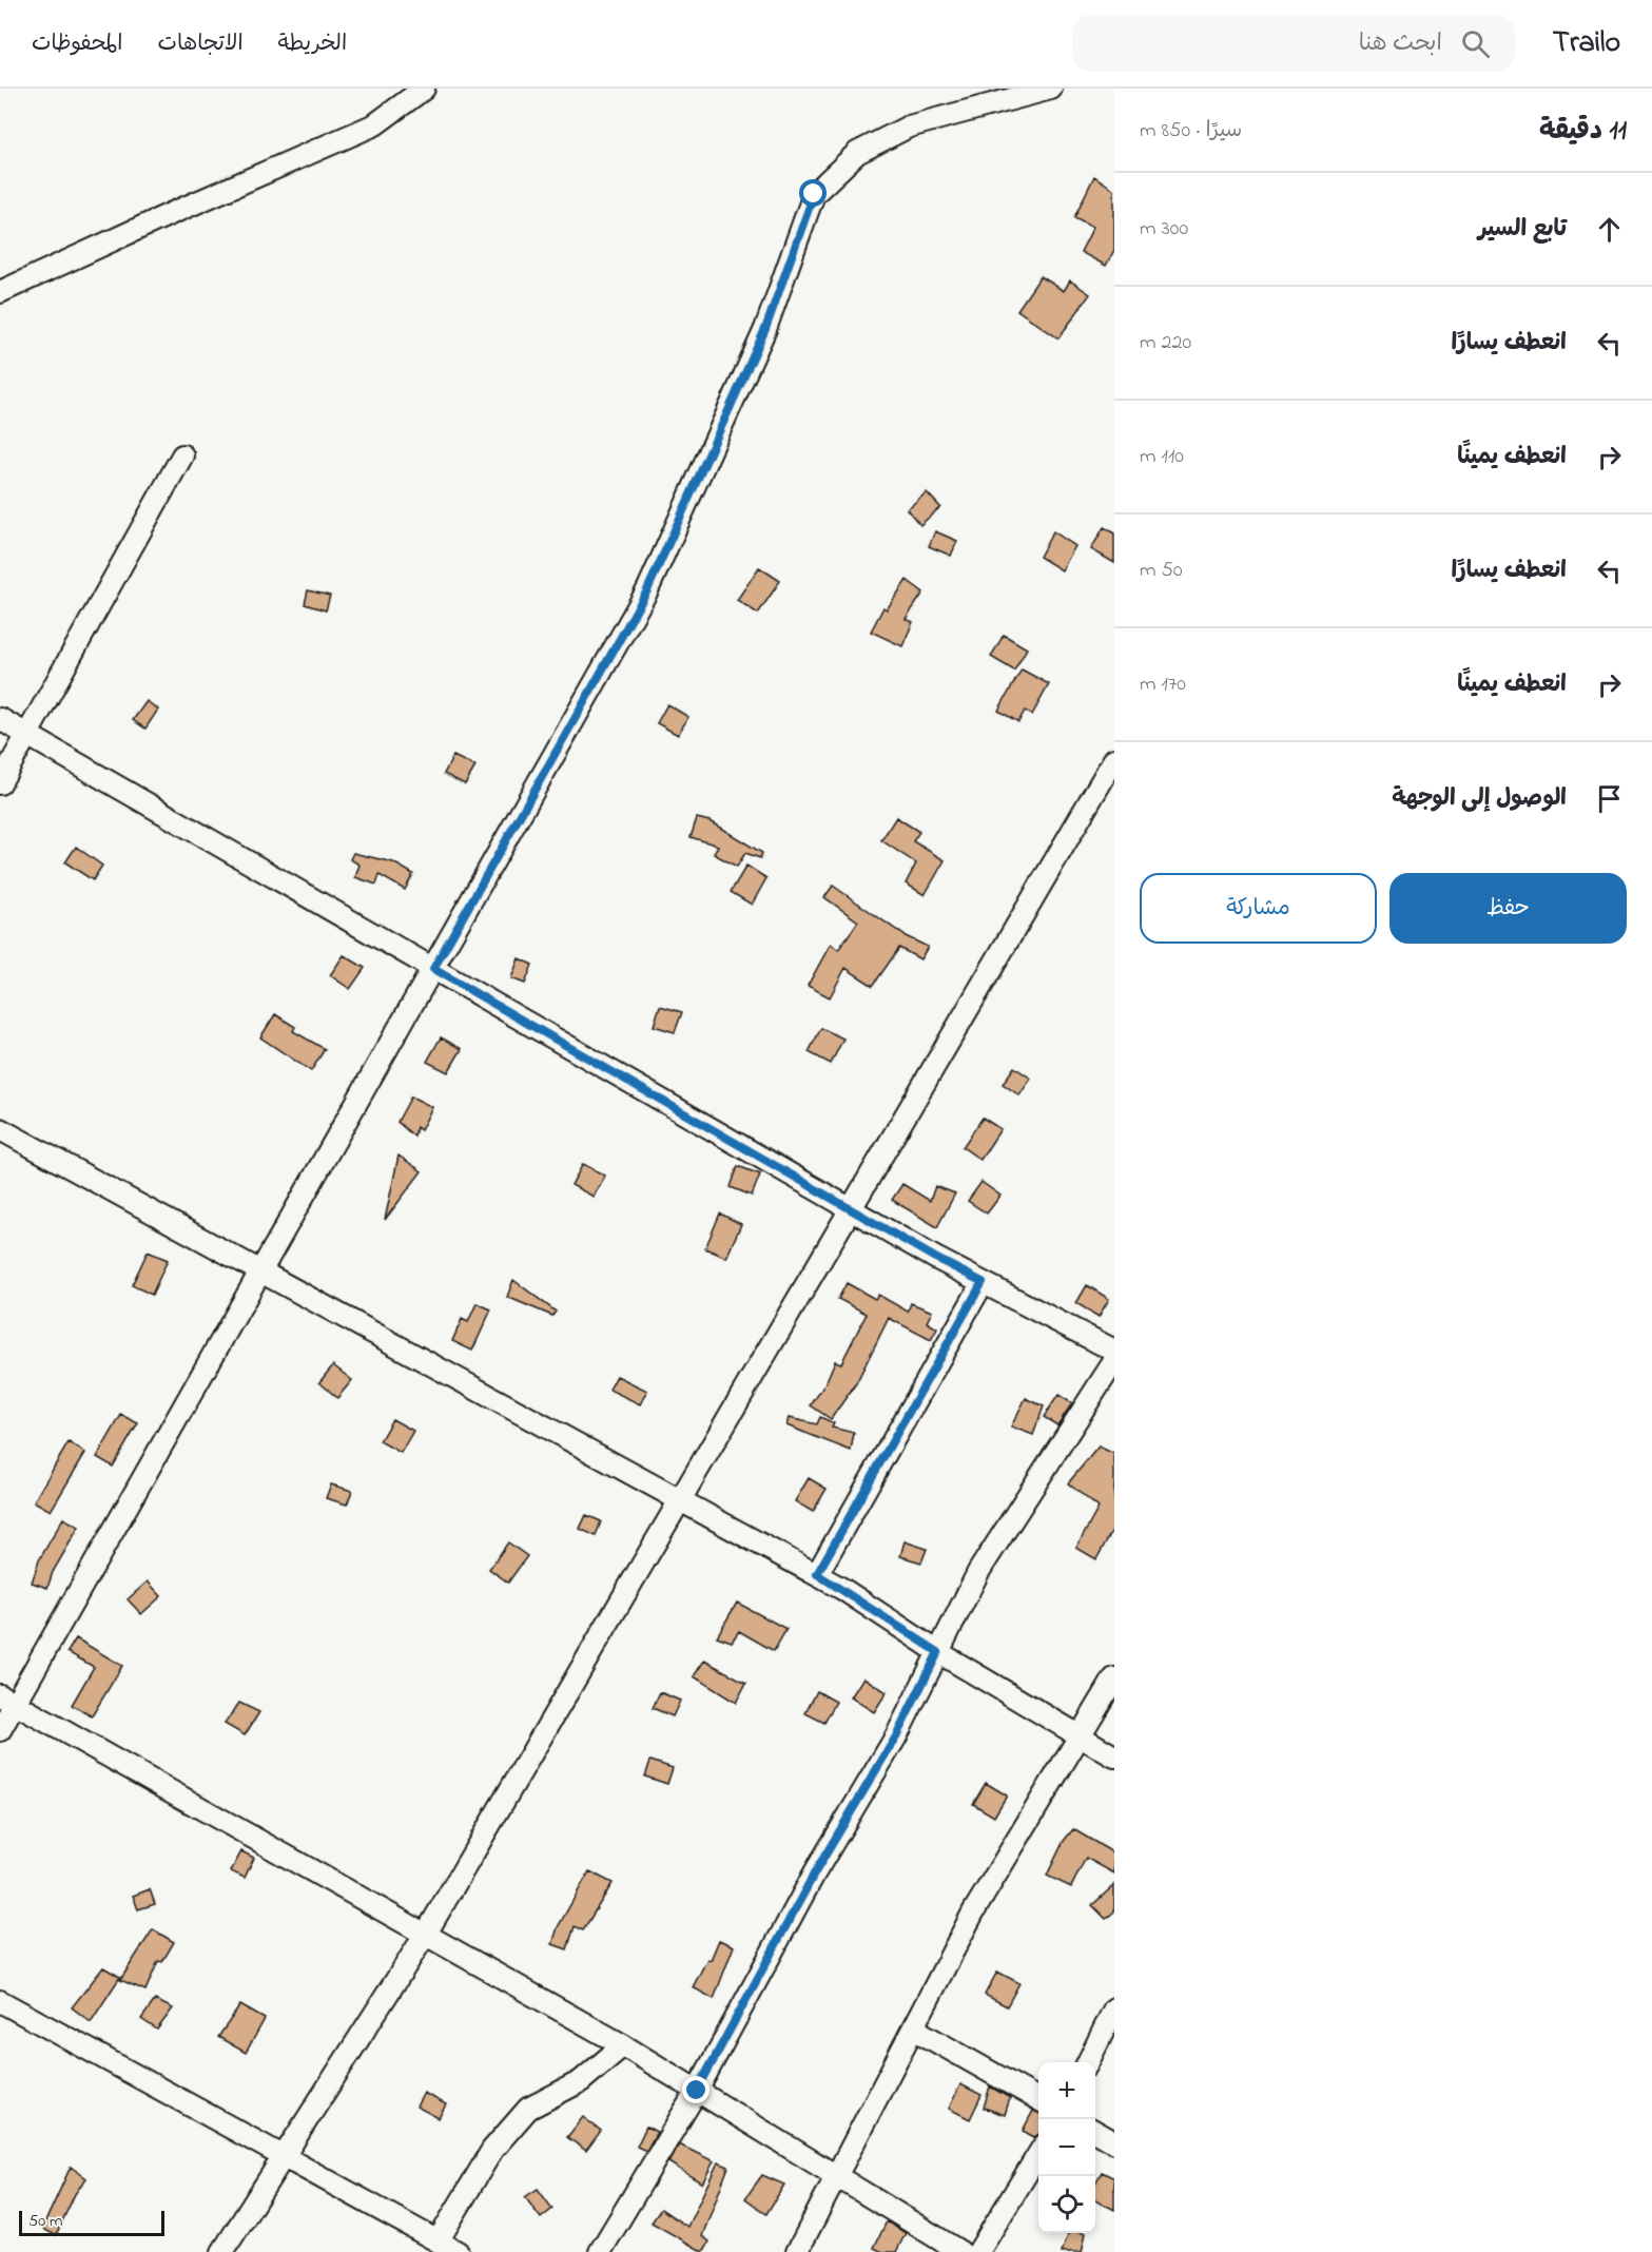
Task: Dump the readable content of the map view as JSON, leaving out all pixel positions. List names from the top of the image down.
{
  "scale_bar": "50 m",
  "page": {
    "header": "Trailo",
    "search": "ابحث هنا",
    "nav": ["الخريطة", "الاتجاهات", "المحفوظات"],
    "heading": ["11 دقيقة", "سيرًا · 850 m"],
    "list": [
      ["تابع السير", "300 m"],
      ["انعطف يسارًا", "220 m"],
      ["انعطف يمينًا", "110 m"],
      ["انعطف يسارًا", "50 m"],
      ["انعطف يمينًا", "170 m"],
      "الوصول إلى الوجهة"
    ],
    "buttons": ["حفظ", "مشاركة"],
    "map_buttons": ["+", "−"],
    "scale": "50 m"
  }
}
